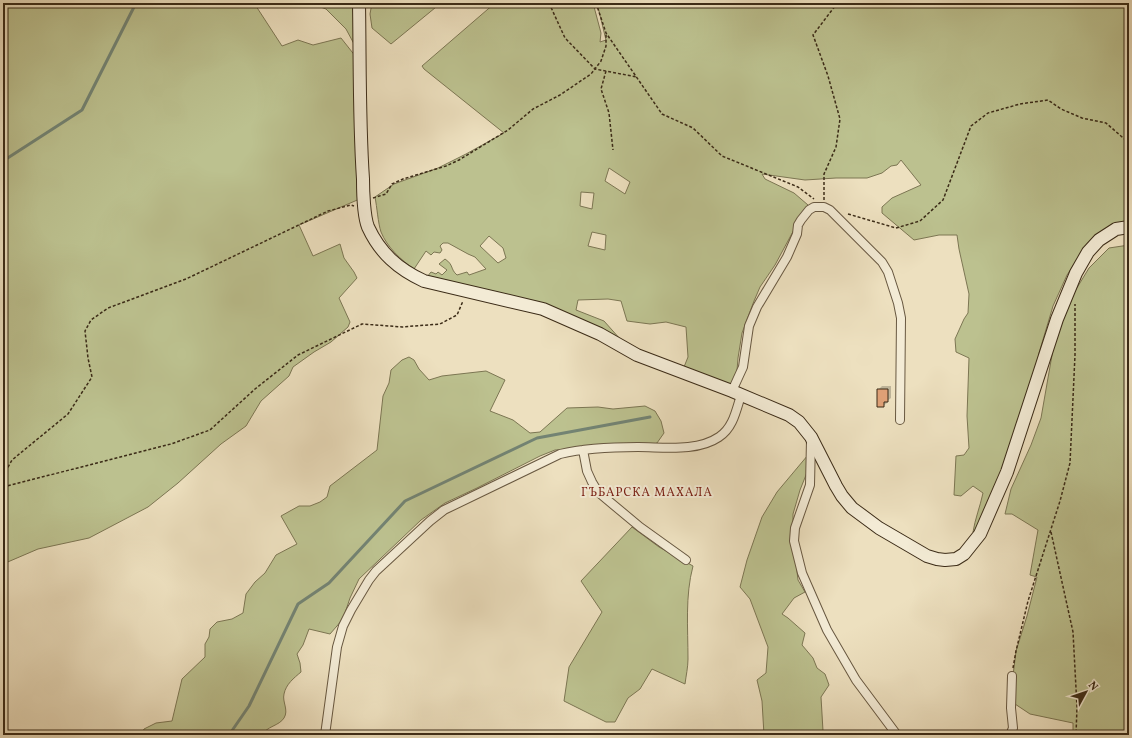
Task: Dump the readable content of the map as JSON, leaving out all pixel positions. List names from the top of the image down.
{
  "districts": ["ГЪБАРСКА МАХАЛА"],
  "north": "top right"
}
